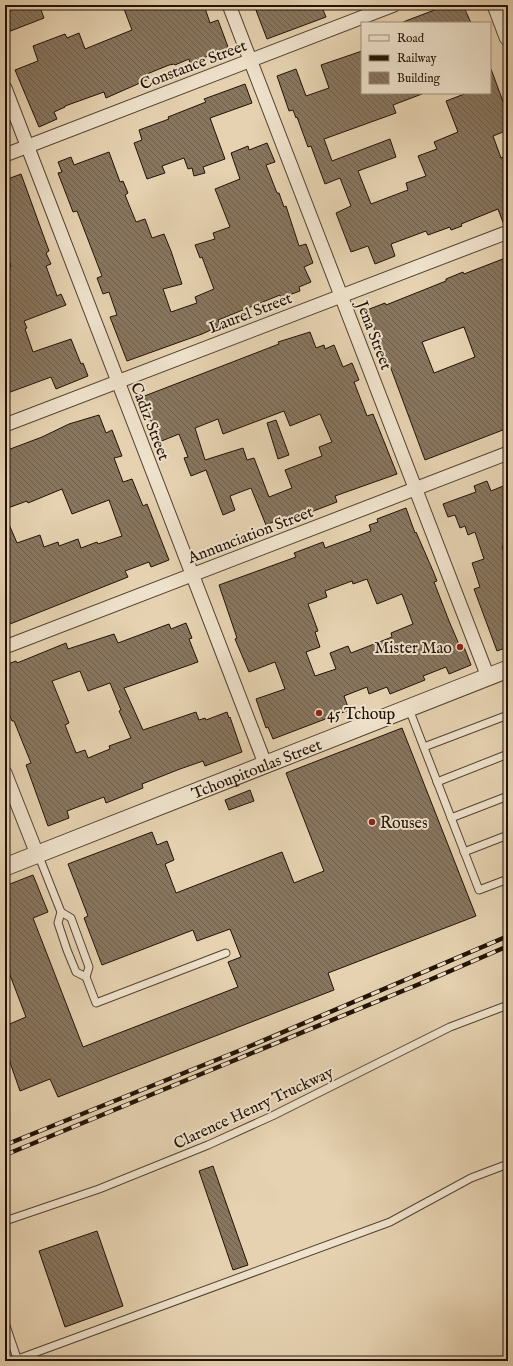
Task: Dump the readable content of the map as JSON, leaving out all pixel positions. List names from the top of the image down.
{
  "streets": {
    "street": [
      "Constance Street",
      "Laurel Street",
      "Jena Street",
      "Cadiz Street",
      "Annunciation Street",
      "Tchoupitoulas Street"
    ],
    "lane": ["Clarence Henry Truckway"]
  },
  "crossings": [
    ["Constance Street", "Jena Street"],
    ["Constance Street", "Cadiz Street"],
    ["Laurel Street", "Jena Street"],
    ["Laurel Street", "Cadiz Street"],
    ["Jena Street", "Annunciation Street"],
    ["Jena Street", "Tchoupitoulas Street"],
    ["Cadiz Street", "Annunciation Street"],
    ["Cadiz Street", "Tchoupitoulas Street"]
  ],
  "places": ["Mister Mao", "45 Tchoup", "Rouses"],
  "legend": ["Road", "Railway", "Building"]
}
